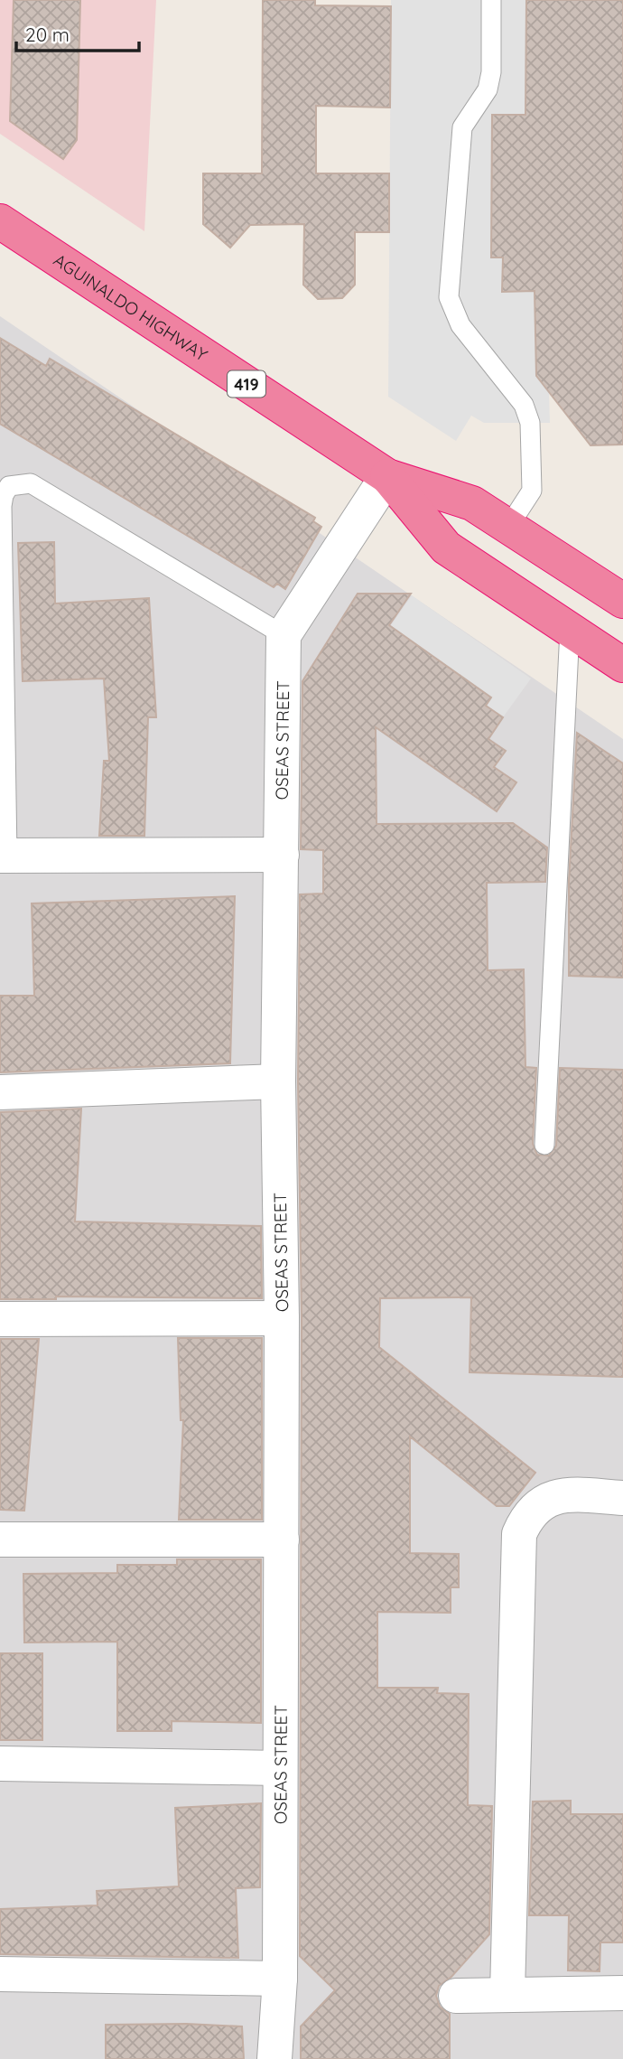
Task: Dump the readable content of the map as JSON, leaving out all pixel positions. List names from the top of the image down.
{
  "streets": {
    "highway": ["AGUINALDO HIGHWAY", "419"],
    "street": ["OSEAS STREET"]
  },
  "scale_bar": "20 m"
}
